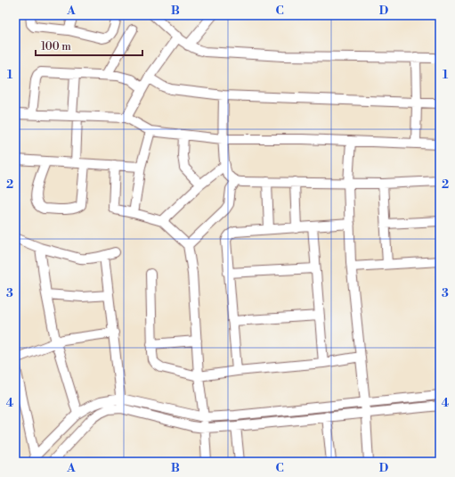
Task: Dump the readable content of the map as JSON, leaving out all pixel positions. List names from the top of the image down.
{
  "scale_bar": "100 m",
  "grid": {
    "columns": [
      "A",
      "B",
      "C",
      "D"
    ],
    "rows": [
      "1",
      "2",
      "3",
      "4"
    ]
  }
}
